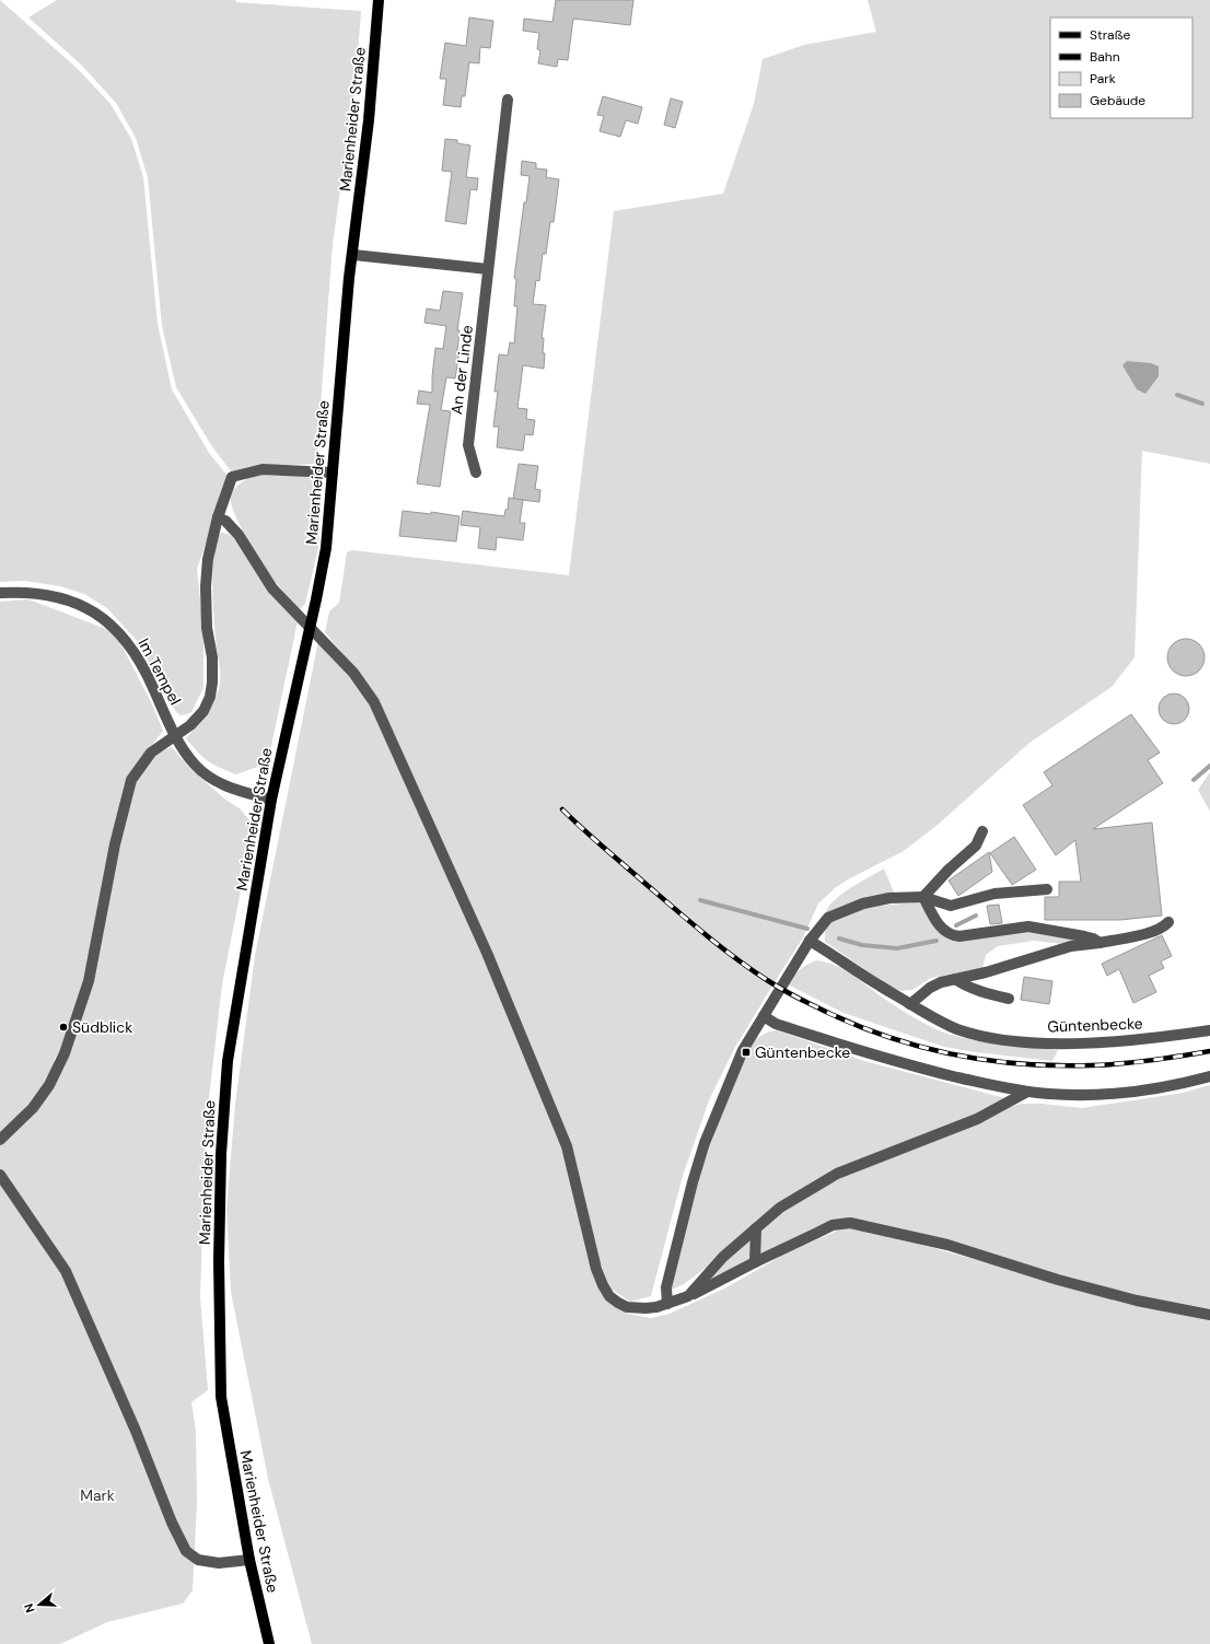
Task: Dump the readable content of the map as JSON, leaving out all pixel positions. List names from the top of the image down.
{
  "streets": {
    "main road": ["Marienheider Straße"],
    "street": ["An der Linde", "Im Tempel", "Güntenbecke"]
  },
  "crossings": [
    ["Marienheider Straße", "Im Tempel"]
  ],
  "parks": ["Mark"],
  "places": {
    "other": ["Südblick"],
    "transit": ["Güntenbecke"]
  },
  "legend": [
    "Straße",
    "Bahn",
    "Park",
    "Gebäude"
  ],
  "north": "left"
}
